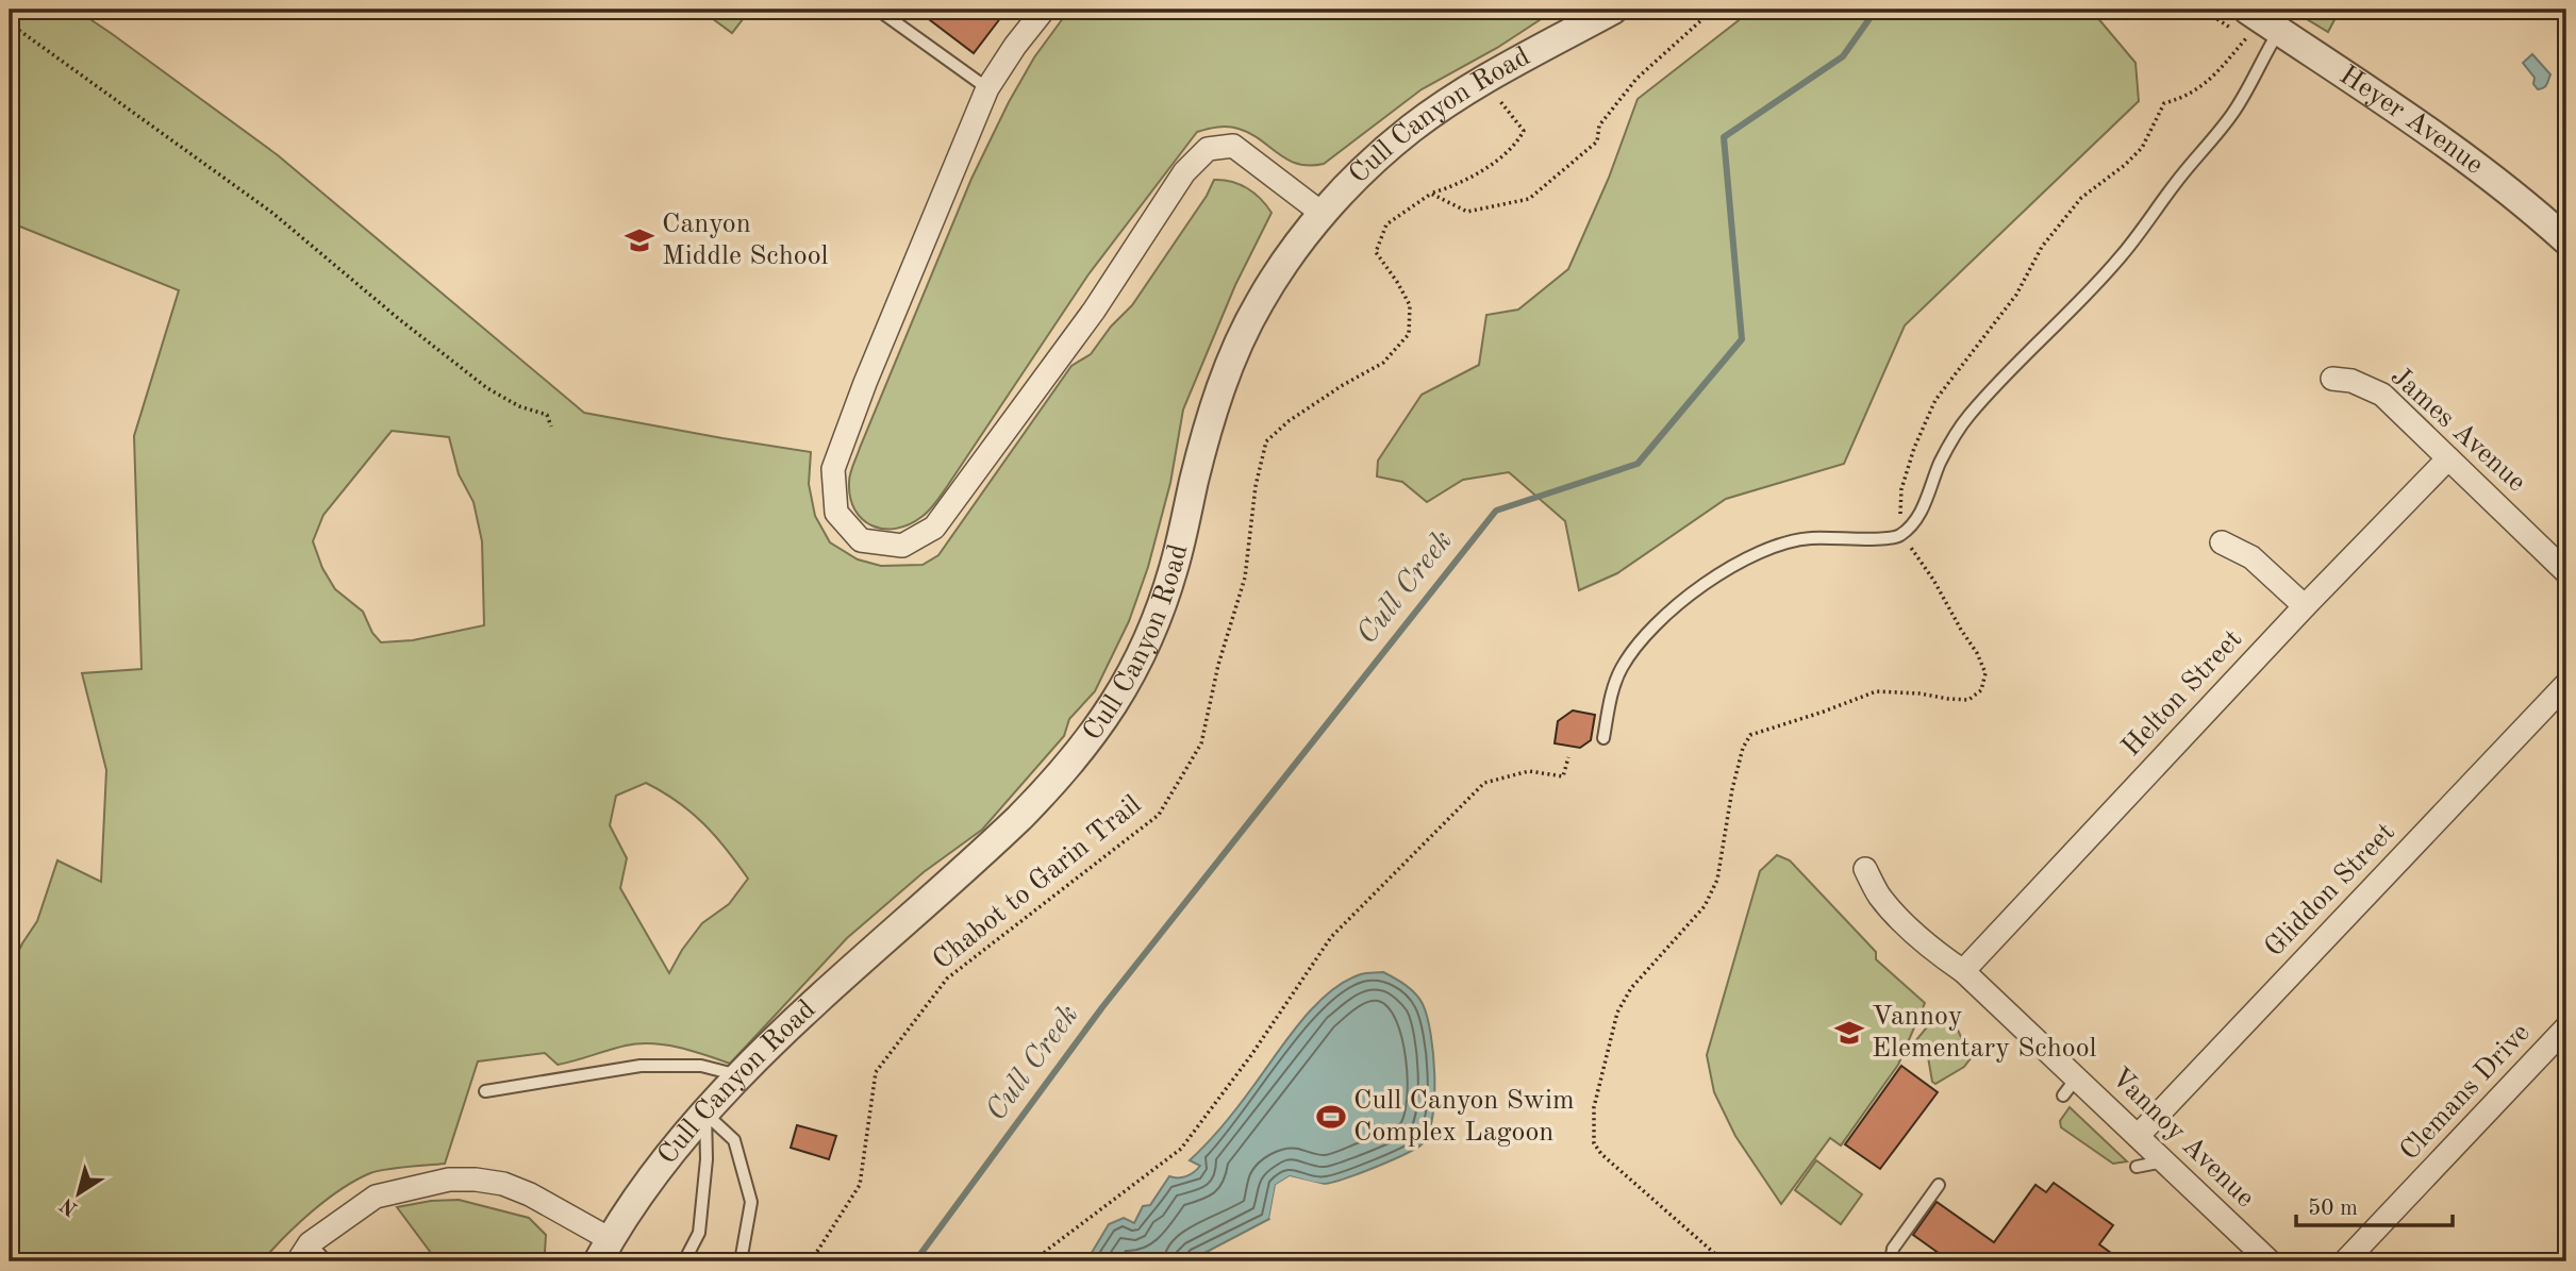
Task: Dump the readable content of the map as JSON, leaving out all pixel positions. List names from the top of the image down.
{
  "streets": {
    "street": [
      "Cull Canyon Road",
      "Heyer Avenue",
      "James Avenue",
      "Helton Street",
      "Gliddon Street",
      "Clemans Drive",
      "Vannoy Avenue"
    ],
    "path": ["Chabot to Garin Trail"]
  },
  "crossings": [
    ["James Avenue", "Helton Street"],
    ["Helton Street", "Vannoy Avenue"],
    ["Gliddon Street", "Vannoy Avenue"]
  ],
  "water": ["Cull Creek"],
  "places": {
    "school or university": ["Canyon Middle School", "Vannoy Elementary School"],
    "sports": ["Cull Canyon Swim Complex Lagoon"]
  },
  "scale_bar": "50 m",
  "north": "bottom left"
}
